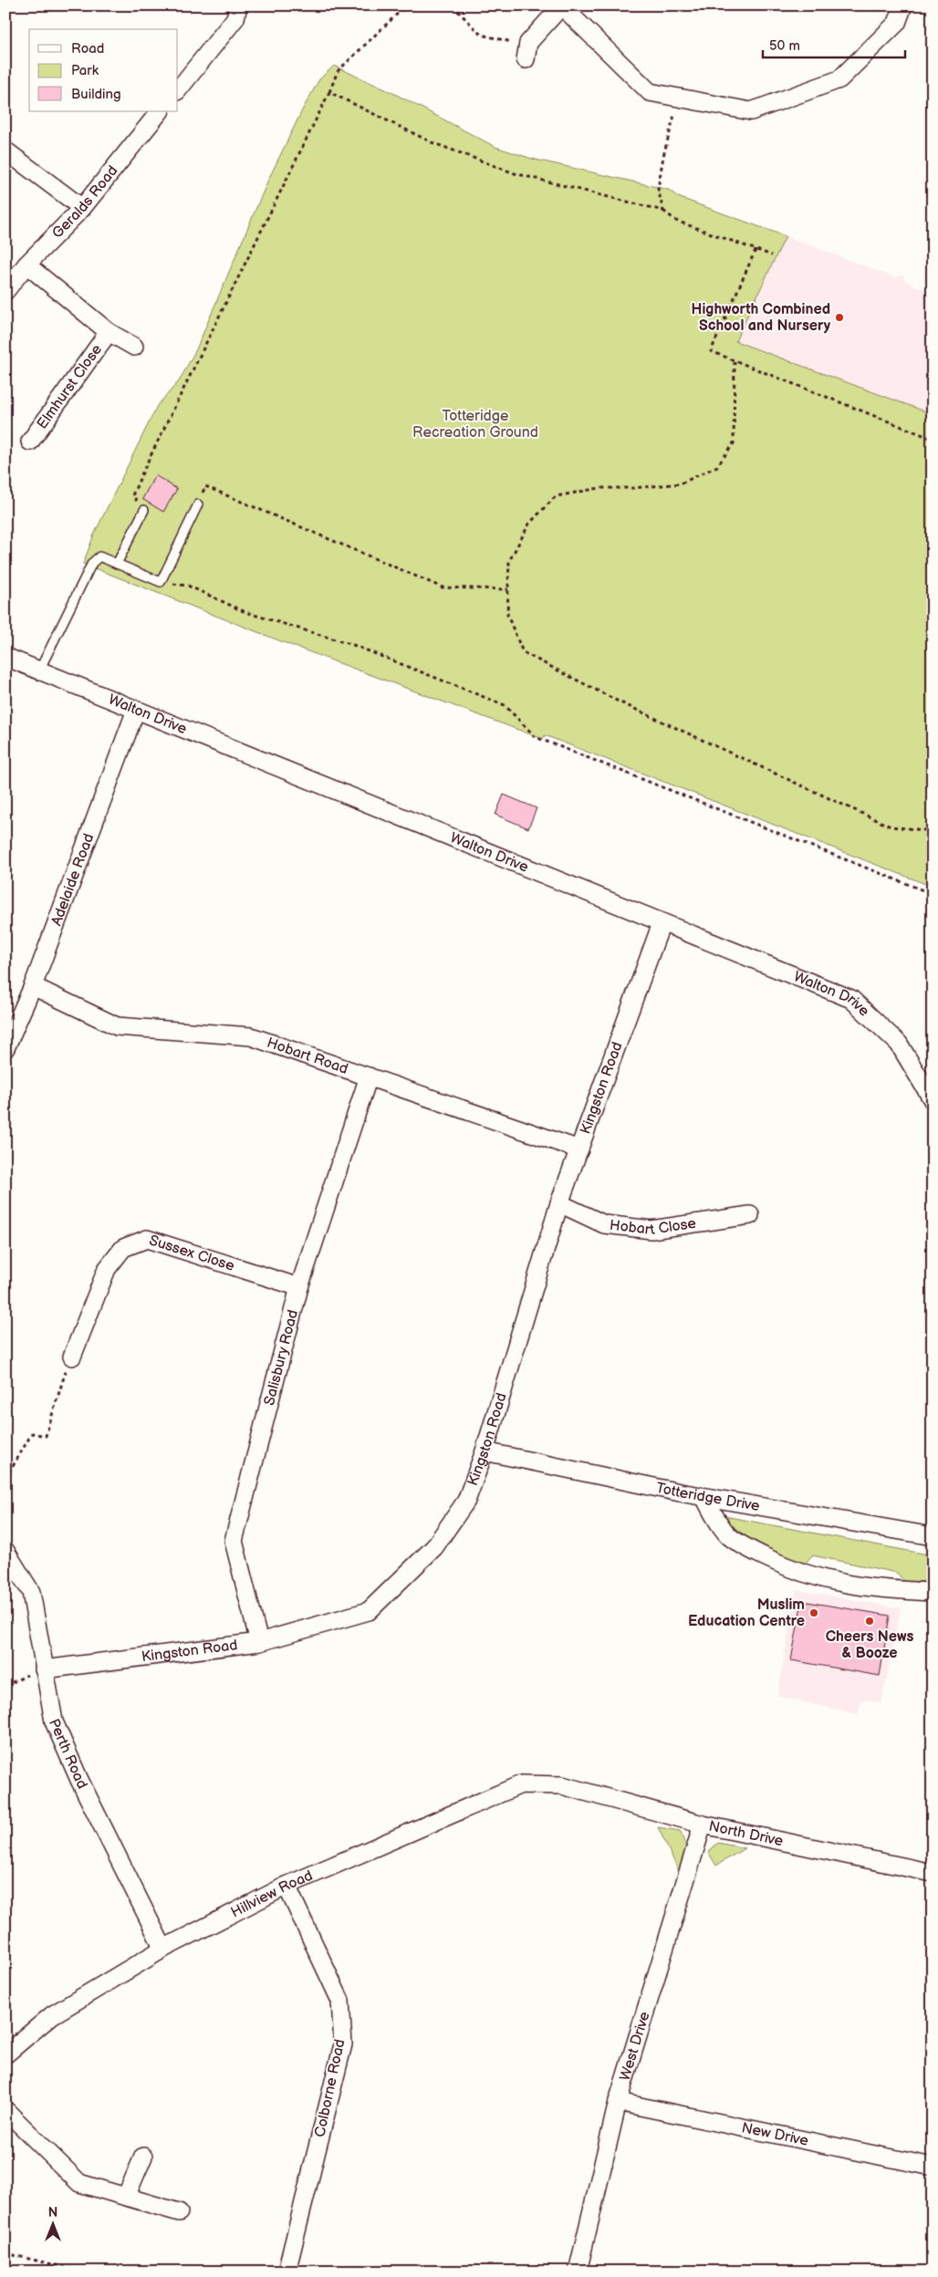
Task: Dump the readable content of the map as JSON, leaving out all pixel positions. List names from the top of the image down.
{
  "streets": {
    "street": [
      "Geralds Road",
      "Elmhurst Close",
      "Walton Drive",
      "Adelaide Road",
      "Hobart Road",
      "Kingston Road",
      "Hobart Close",
      "Sussex Close",
      "Salisbury Road",
      "Totteridge Drive",
      "Perth Road",
      "North Drive",
      "Hillview Road",
      "West Drive",
      "Colborne Road",
      "New Drive"
    ]
  },
  "crossings": [
    ["Geralds Road", "Elmhurst Close"],
    ["Walton Drive", "Adelaide Road"],
    ["Walton Drive", "Kingston Road"],
    ["Adelaide Road", "Hobart Road"],
    ["Hobart Road", "Kingston Road"],
    ["Hobart Road", "Salisbury Road"],
    ["Kingston Road", "Hobart Close"],
    ["Kingston Road", "Salisbury Road"],
    ["Kingston Road", "Totteridge Drive"],
    ["Kingston Road", "Perth Road"],
    ["Sussex Close", "Salisbury Road"],
    ["Perth Road", "Hillview Road"],
    ["North Drive", "Hillview Road"],
    ["North Drive", "West Drive"],
    ["Hillview Road", "Colborne Road"],
    ["West Drive", "New Drive"]
  ],
  "parks": ["Totteridge Recreation Ground"],
  "places": ["Highworth Combined School and Nursery", "Muslim Education Centre", "Cheers News & Booze"],
  "legend": ["Road", "Park", "Building"],
  "scale_bar": "50 m",
  "north": "top"
}
